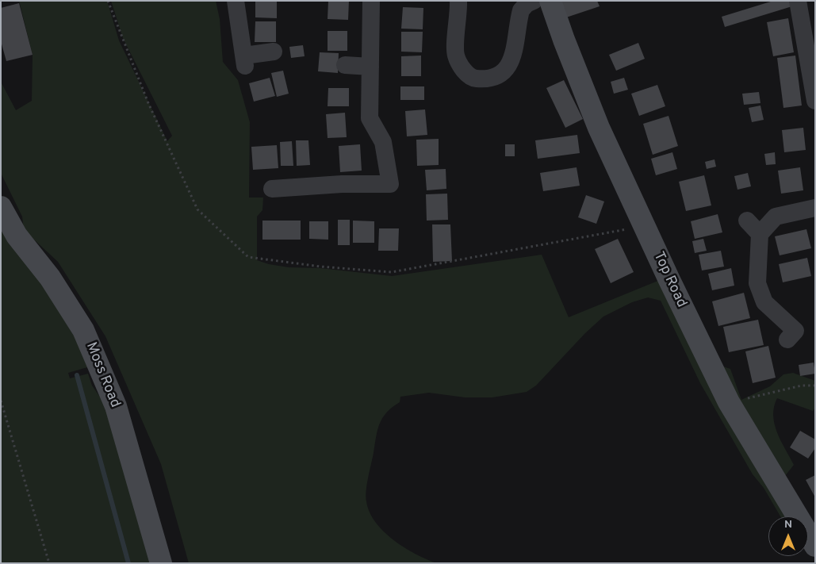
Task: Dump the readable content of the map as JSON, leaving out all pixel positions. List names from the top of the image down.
{
  "streets": {
    "street": ["Top Road", "Moss Road"]
  },
  "north": "top"
}
